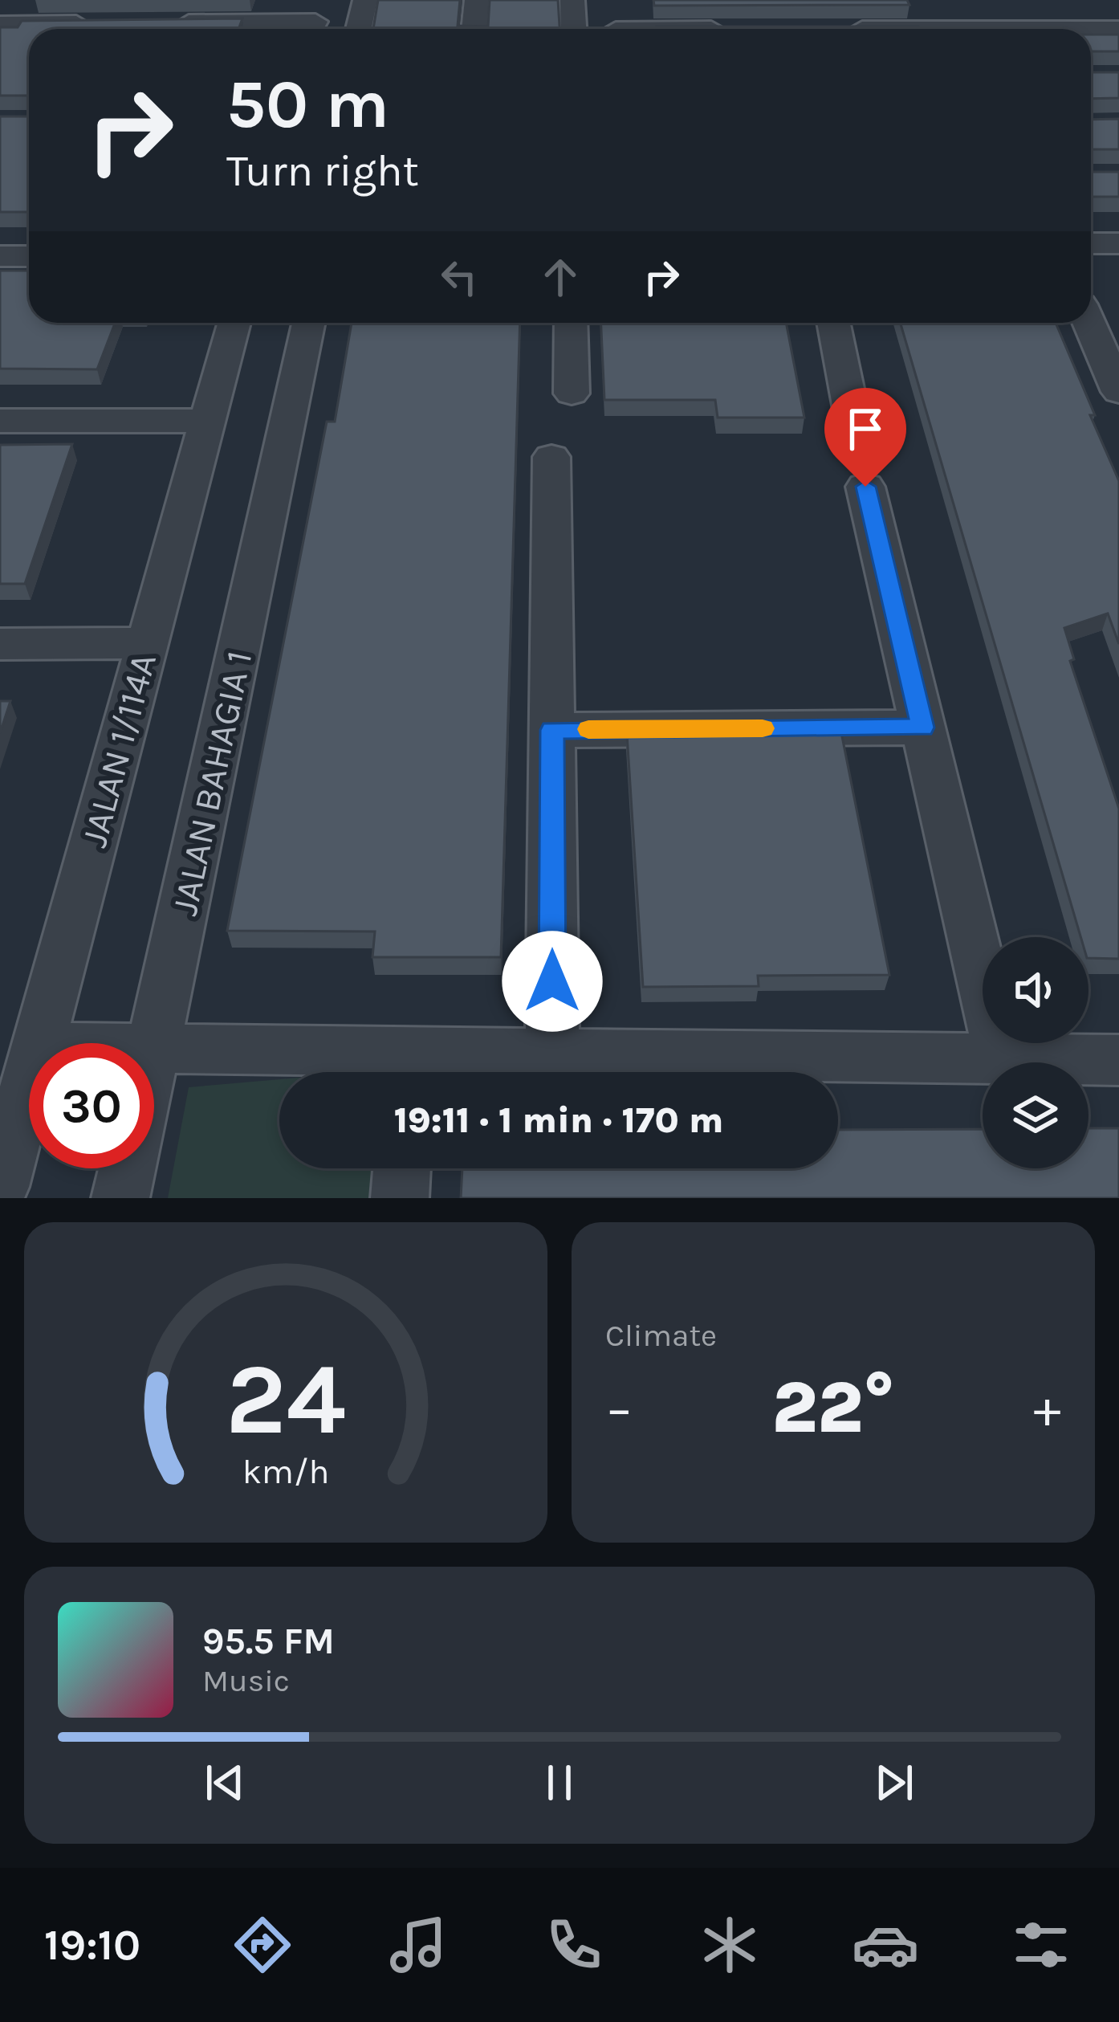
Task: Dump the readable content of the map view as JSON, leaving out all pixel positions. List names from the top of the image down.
{
  "streets": {
    "street": ["JALAN 1/114A", "JALAN BAHAGIA 1"]
  },
  "page": {
    "turn": ["50 m", "Turn right"],
    "limit": "30",
    "trip": "19:11 · 1 min · 170 m",
    "tile": "Climate",
    "heat": ["−", "22°", "+"],
    "song": ["95.5 FM", "Music"],
    "tabs": "19:10",
    "gauge": ["24", "km/h"]
  }
}
